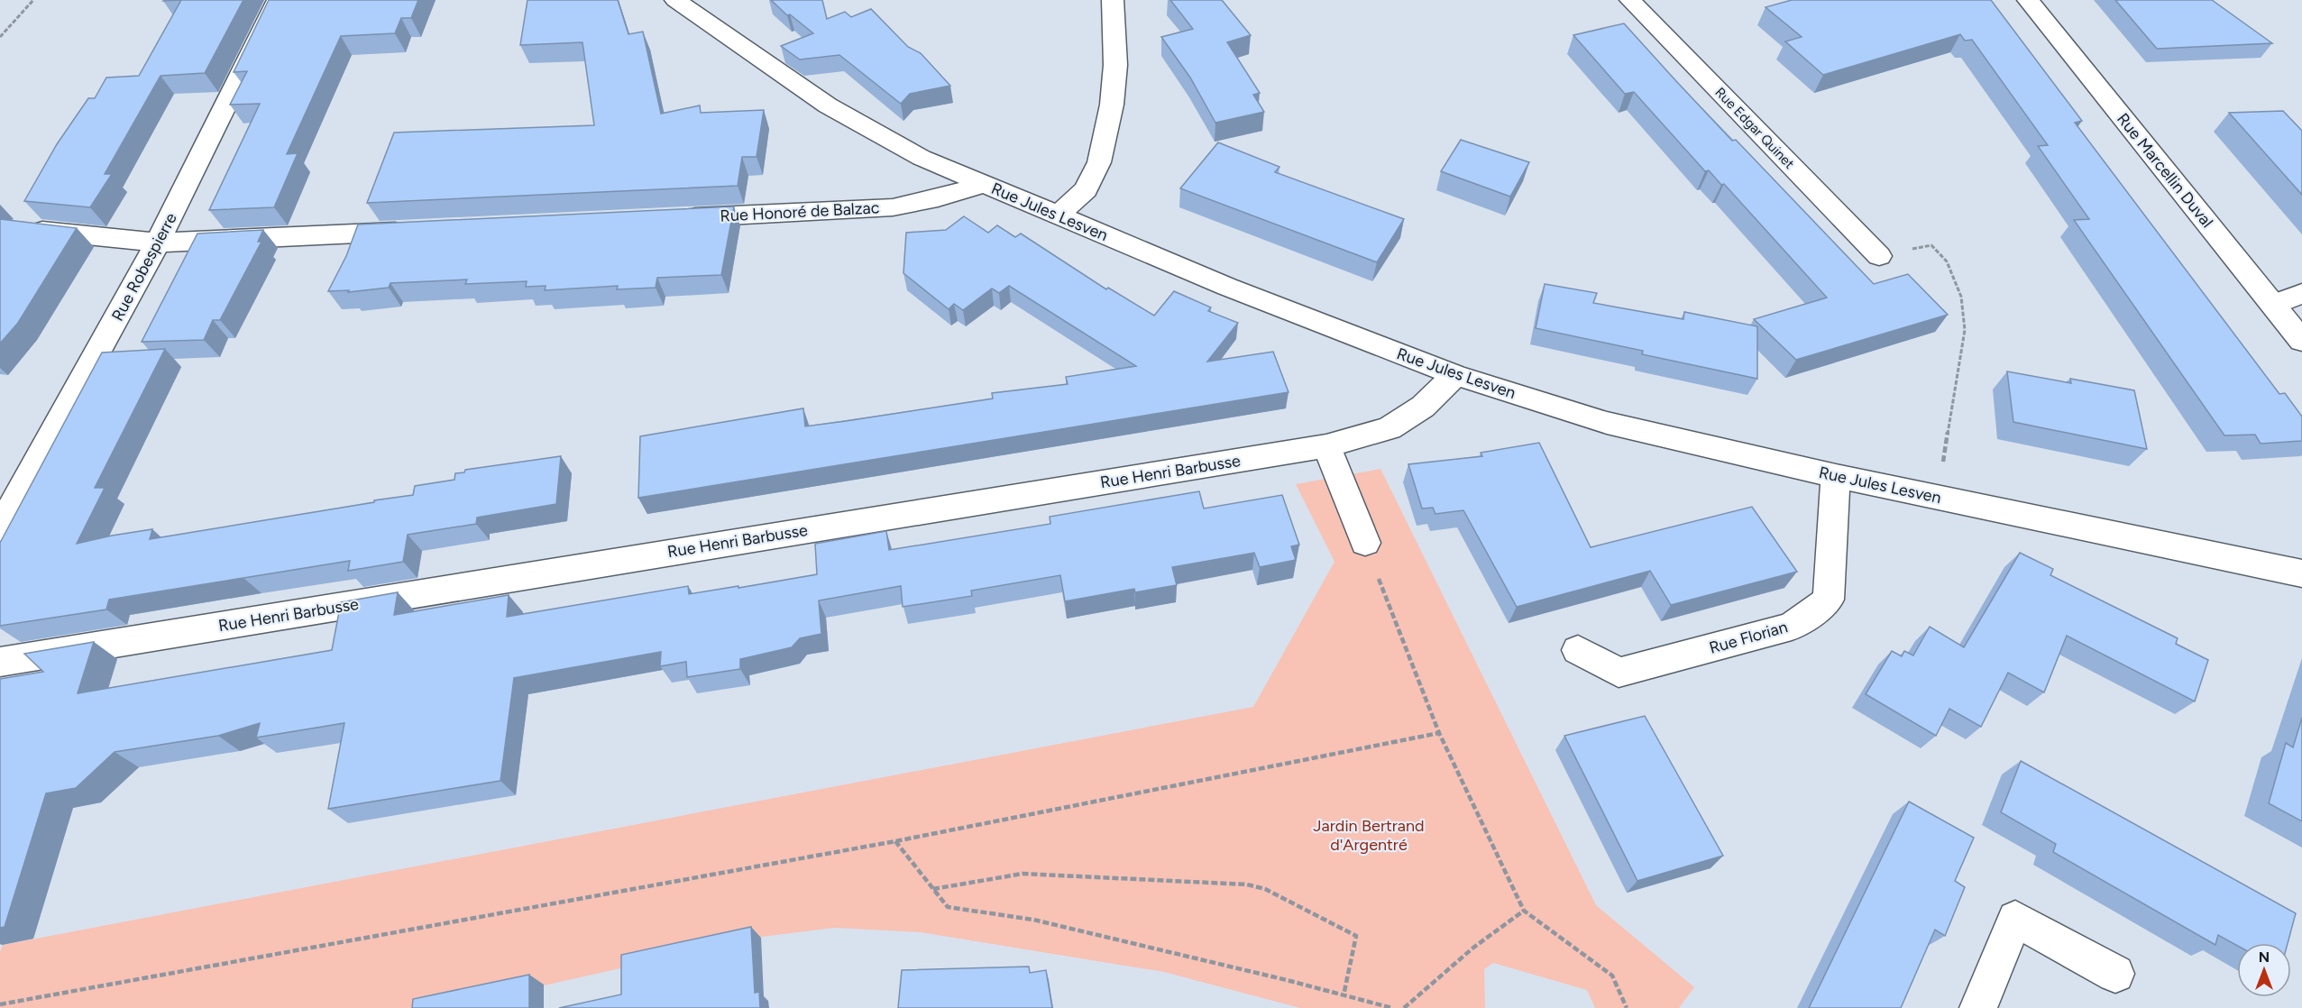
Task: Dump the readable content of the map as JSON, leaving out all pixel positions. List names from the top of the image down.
{
  "streets": {
    "street": [
      "Rue Edgar Quinet",
      "Rue Marcellin Duval",
      "Rue Honoré de Balzac",
      "Rue Jules Lesven",
      "Rue Robespierre",
      "Rue Henri Barbusse",
      "Rue Florian"
    ]
  },
  "crossings": [
    ["Rue Honoré de Balzac", "Rue Jules Lesven"],
    ["Rue Jules Lesven", "Rue Henri Barbusse"],
    ["Rue Jules Lesven", "Rue Florian"]
  ],
  "parks": ["Jardin Bertrand d'Argentré"],
  "north": "top"
}
